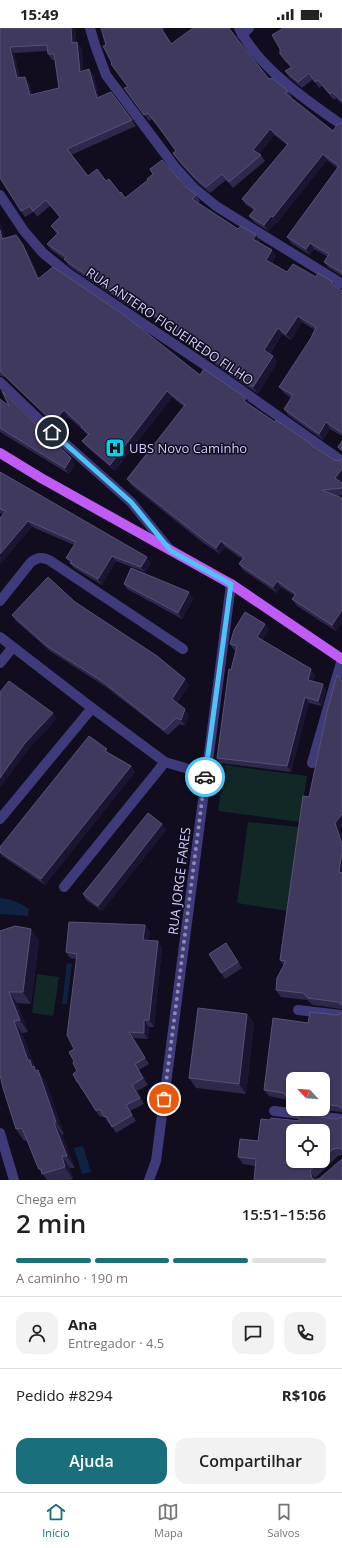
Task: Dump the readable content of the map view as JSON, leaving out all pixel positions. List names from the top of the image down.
{
  "streets": {
    "street": ["RUA ANTERO FIGUEIREDO FILHO", "RUA JORGE FARES"]
  },
  "places": {
    "hospital": ["UBS Novo Caminho"]
  },
  "north": "top left",
  "page": {
    "status": "15:49",
    "heading": ["2 min", "Chega em", "15:51–15:56"],
    "panel": [
      "Ana",
      "Entregador · 4.5",
      "Pedido #8294",
      "R$106"
    ],
    "bar": "A caminho · 190 m",
    "buttons": ["Ajuda", "Compartilhar"],
    "tabs": ["Início", "Mapa", "Salvos"]
  }
}
